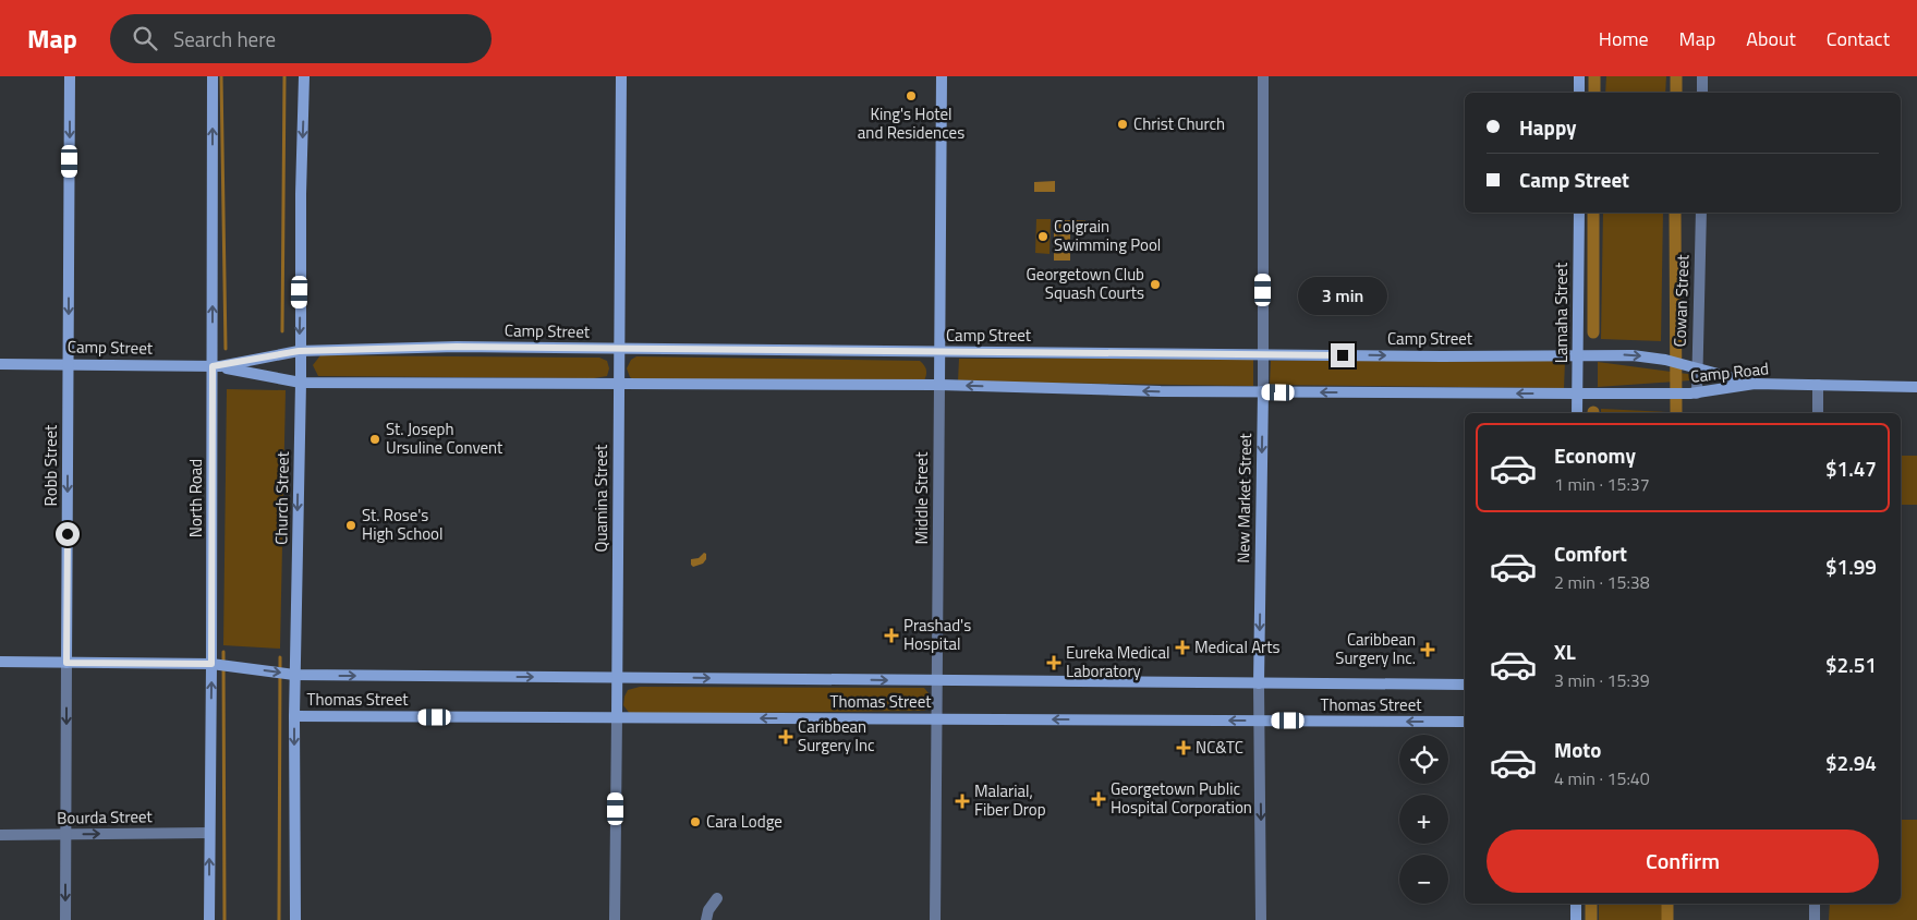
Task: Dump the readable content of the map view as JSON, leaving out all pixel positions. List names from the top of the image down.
{
  "streets": {
    "street": [
      "Cowan Street",
      "Lamaha Street",
      "Camp Street",
      "Camp Road",
      "Robb Street",
      "North Road",
      "Church Street",
      "Quamina Street",
      "Middle Street",
      "New Market Street",
      "Thomas Street",
      "Bourda Street"
    ]
  },
  "crossings": [
    ["Cowan Street", "Camp Street"],
    ["Cowan Street", "Camp Road"],
    ["Lamaha Street", "Camp Street"],
    ["Lamaha Street", "Camp Road"],
    ["Camp Street", "Camp Road"],
    ["Camp Street", "Robb Street"],
    ["Camp Street", "North Road"],
    ["Camp Street", "Church Street"],
    ["Camp Street", "Quamina Street"],
    ["Camp Street", "Middle Street"],
    ["Camp Street", "New Market Street"],
    ["Robb Street", "Thomas Street"],
    ["Robb Street", "Bourda Street"],
    ["North Road", "Thomas Street"],
    ["North Road", "Bourda Street"],
    ["Church Street", "Thomas Street"],
    ["Quamina Street", "Thomas Street"],
    ["Middle Street", "Thomas Street"],
    ["New Market Street", "Thomas Street"]
  ],
  "one_way": [
    "Robb Street",
    "North Road",
    "Church Street",
    "New Market Street",
    "Bourda Street"
  ],
  "places": {
    "other": [
      "King's Hotel and Residences",
      "Christ Church",
      "Colgrain Swimming Pool",
      "Georgetown Club Squash Courts",
      "St. Joseph Ursuline Convent",
      "St. Rose's High School",
      "Cara Lodge"
    ],
    "health": [
      "Prashad's Hospital",
      "Medical Arts",
      "Caribbean Surgery Inc.",
      "Eureka Medical Laboratory",
      "Caribbean Surgery Inc",
      "NC&TC",
      "Georgetown Public Hospital Corporation",
      "Malarial, Fiber Drop"
    ]
  },
  "page": {
    "header": "Map",
    "search": "Search here",
    "nav": [
      "Home",
      "Map",
      "About",
      "Contact"
    ],
    "banner": ["Happy", "Camp Street"],
    "bubble": "3 min",
    "list": [
      {
        "name": "Economy",
        "note": "1 min · 15:37",
        "value": "$1.47"
      },
      {
        "name": "Comfort",
        "note": "2 min · 15:38",
        "value": "$1.99"
      },
      {
        "name": "XL",
        "note": "3 min · 15:39",
        "value": "$2.51"
      },
      {
        "name": "Moto",
        "note": "4 min · 15:40",
        "value": "$2.94"
      }
    ],
    "map_buttons": ["+", "−"],
    "buttons": "Confirm"
  }
}
